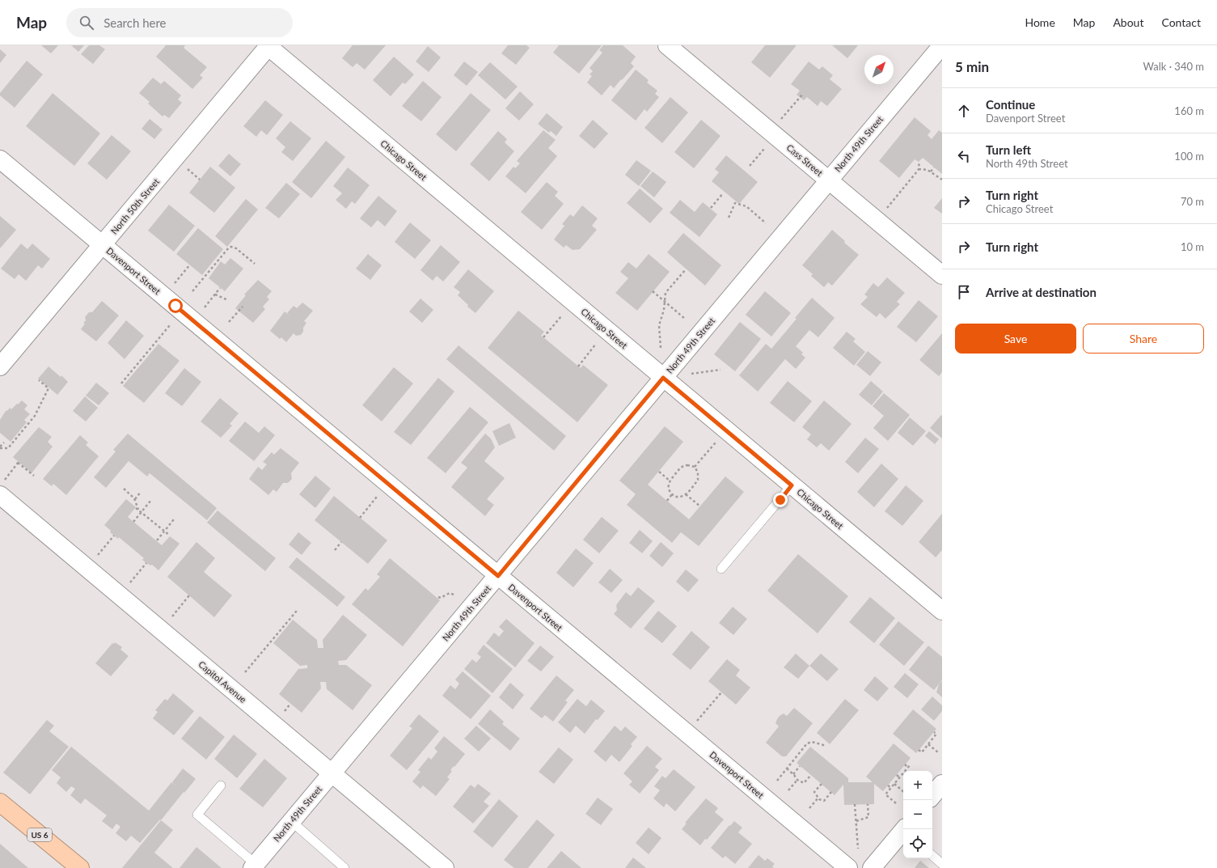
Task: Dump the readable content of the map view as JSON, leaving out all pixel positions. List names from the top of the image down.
{
  "streets": {
    "highway": ["US 6"],
    "street": [
      "North 49th Street",
      "Chicago Street",
      "Cass Street",
      "North 50th Street",
      "Davenport Street",
      "Capitol Avenue"
    ]
  },
  "crossings": [
    ["North 49th Street", "Chicago Street"],
    ["North 49th Street", "Cass Street"],
    ["North 49th Street", "Davenport Street"],
    ["North 49th Street", "Capitol Avenue"],
    ["Chicago Street", "North 50th Street"],
    ["North 50th Street", "Davenport Street"]
  ],
  "north": "top right",
  "page": {
    "header": "Map",
    "search": "Search here",
    "nav": [
      "Home",
      "Map",
      "About",
      "Contact"
    ],
    "heading": ["5 min", "Walk · 340 m"],
    "list": [
      ["Continue", "Davenport Street", "160 m"],
      ["Turn left", "North 49th Street", "100 m"],
      ["Turn right", "Chicago Street", "70 m"],
      ["Turn right", "10 m"],
      "Arrive at destination"
    ],
    "buttons": ["Save", "Share"],
    "map_buttons": ["+", "−"]
  }
}
